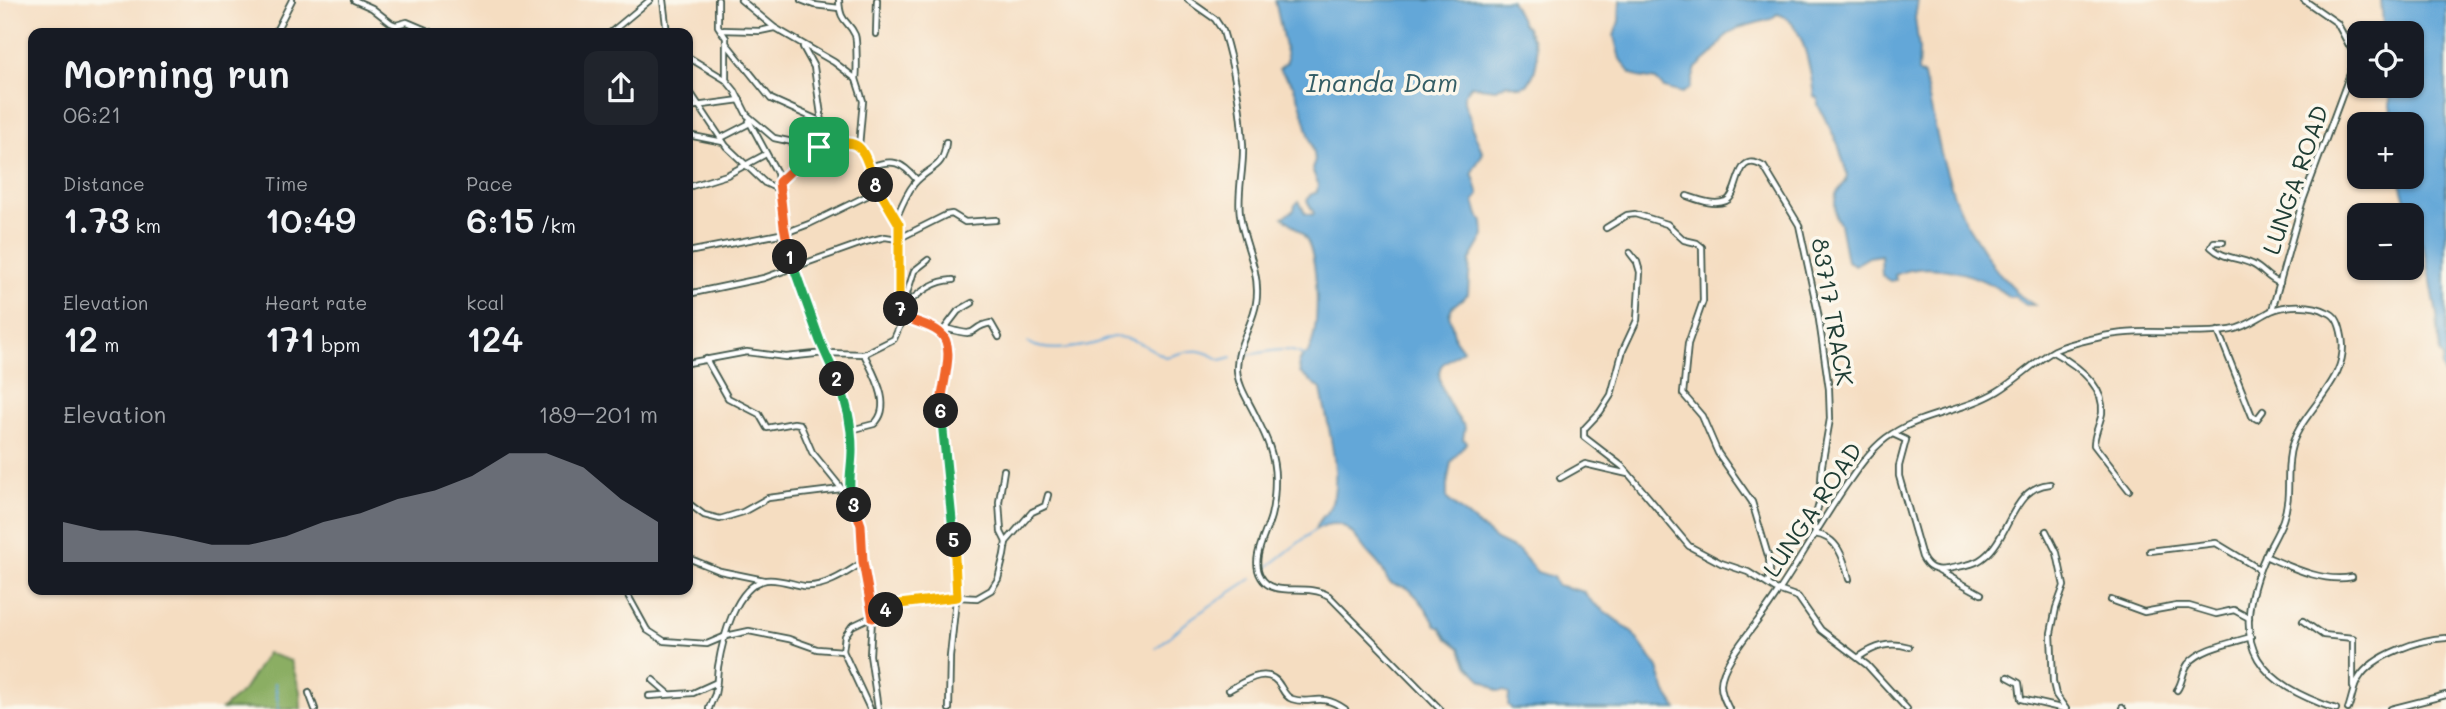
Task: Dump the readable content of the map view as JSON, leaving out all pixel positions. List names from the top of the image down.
{
  "streets": {
    "street": ["LUNGA ROAD", "83717 TRACK"]
  },
  "crossings": [
    ["LUNGA ROAD", "83717 TRACK"]
  ],
  "water": ["Inanda Dam"],
  "page": {
    "map_buttons": ["+", "−"],
    "heading": ["Morning run", "06:21"],
    "stats": [
      ["Distance", "1.73 km"],
      ["Time", "10:49"],
      ["Pace", "6:15 /km"],
      ["Elevation", "12 m"],
      ["Heart rate", "171 bpm"],
      ["kcal", "124"]
    ],
    "pins": [
      "8",
      "1",
      "7",
      "2",
      "6",
      "3",
      "5",
      "4"
    ],
    "chart": ["Elevation", "189–201 m"]
  }
}
